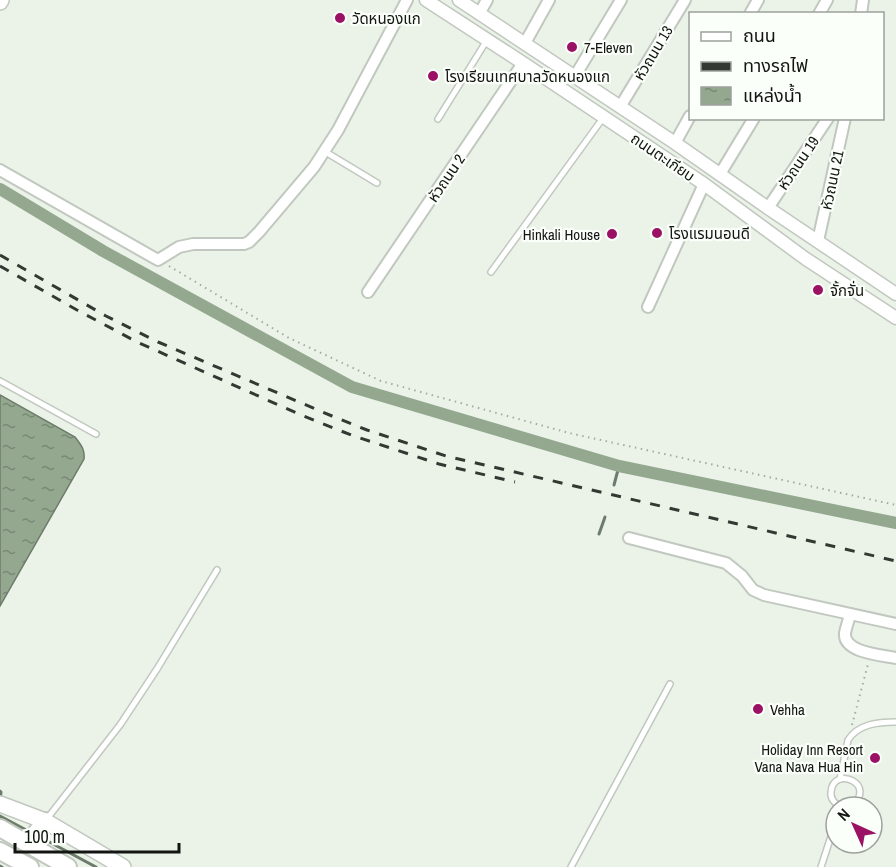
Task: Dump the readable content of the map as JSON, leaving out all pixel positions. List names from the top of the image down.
{
  "streets": {
    "street": [
      "หัวถนน 13",
      "ถนนตะเกียบ",
      "หัวถนน 19",
      "หัวถนน 2",
      "หัวถนน 21"
    ]
  },
  "crossings": [
    ["หัวถนน 13", "ถนนตะเกียบ"],
    ["ถนนตะเกียบ", "หัวถนน 19"],
    ["ถนนตะเกียบ", "หัวถนน 2"],
    ["ถนนตะเกียบ", "หัวถนน 21"]
  ],
  "places": [
    "วัดหนองแก",
    "7-Eleven",
    "โรงเรียนเทศบาลวัดหนองแก",
    "โรงแรมนอนดี",
    "Hinkali House",
    "จั้กจั่น",
    "Vehha",
    "Holiday Inn Resort Vana Nava Hua Hin"
  ],
  "legend": ["ถนน", "ทางรถไฟ", "แหล่งน้ำ"],
  "scale_bar": "100 m",
  "north": "top left"
}
